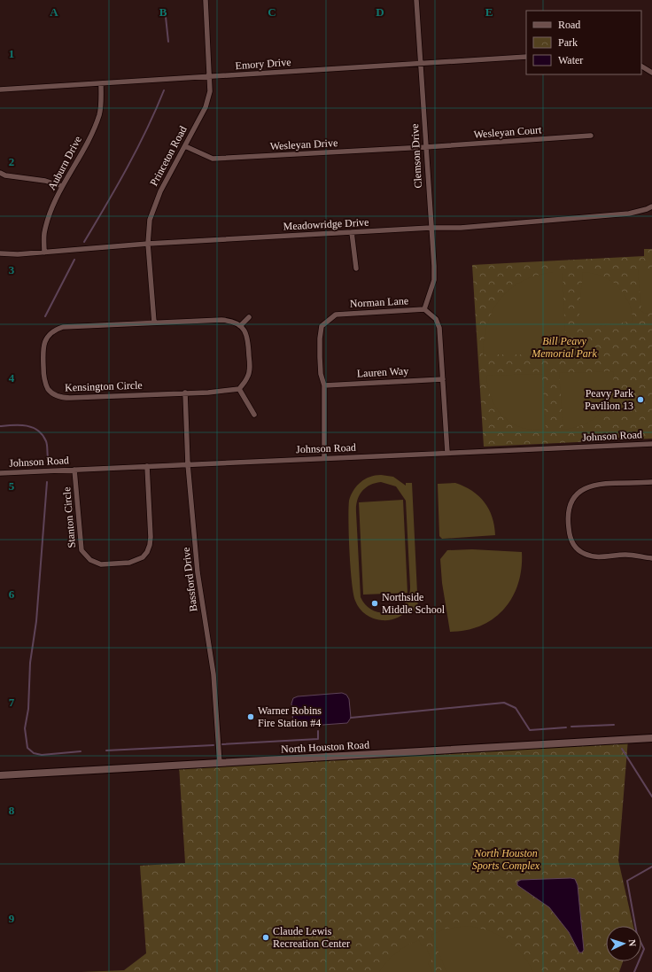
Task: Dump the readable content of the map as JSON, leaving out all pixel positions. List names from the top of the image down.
{
  "streets": {
    "street": [
      "Emory Drive",
      "Wesleyan Court",
      "Wesleyan Drive",
      "Princeton Road",
      "Clemson Drive",
      "Auburn Drive",
      "Meadowridge Drive",
      "Norman Lane",
      "Lauren Way",
      "Kensington Circle",
      "Johnson Road",
      "Stanton Circle",
      "Bassford Drive",
      "North Houston Road"
    ]
  },
  "crossings": [
    ["Emory Drive", "Princeton Road"],
    ["Emory Drive", "Clemson Drive"],
    ["Emory Drive", "Auburn Drive"],
    ["Wesleyan Court", "Wesleyan Drive"],
    ["Wesleyan Court", "Clemson Drive"],
    ["Wesleyan Drive", "Princeton Road"],
    ["Wesleyan Drive", "Clemson Drive"],
    ["Princeton Road", "Meadowridge Drive"],
    ["Princeton Road", "Kensington Circle"],
    ["Clemson Drive", "Meadowridge Drive"],
    ["Clemson Drive", "Norman Lane"],
    ["Auburn Drive", "Meadowridge Drive"],
    ["Norman Lane", "Lauren Way"],
    ["Norman Lane", "Johnson Road"],
    ["Kensington Circle", "Bassford Drive"],
    ["Johnson Road", "Stanton Circle"],
    ["Johnson Road", "Bassford Drive"],
    ["Bassford Drive", "North Houston Road"]
  ],
  "parks": ["Bill Peavy Memorial Park", "North Houston Sports Complex"],
  "places": [
    "Peavy Park Pavilion 13",
    "Northside Middle School",
    "Warner Robins Fire Station #4",
    "Claude Lewis Recreation Center"
  ],
  "legend": ["Road", "Park", "Water"],
  "north": "right",
  "grid": {
    "columns": [
      "A",
      "B",
      "C",
      "D",
      "E"
    ],
    "rows": [
      "1",
      "2",
      "3",
      "4",
      "5",
      "6",
      "7",
      "8",
      "9"
    ]
  }
}
